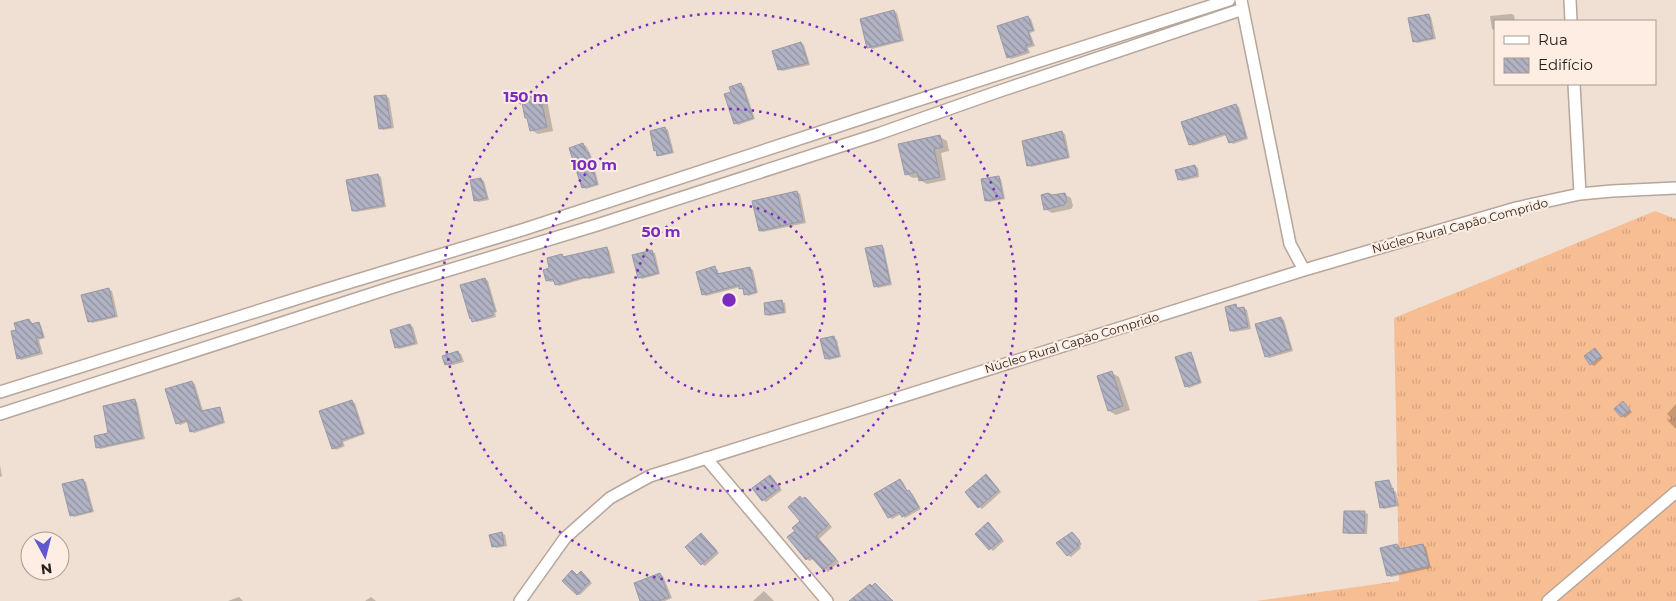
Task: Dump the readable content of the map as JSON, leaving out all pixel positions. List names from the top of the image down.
{
  "streets": {
    "street": ["Núcleo Rural Capão Comprido"]
  },
  "legend": ["Rua", "Edifício"],
  "north": "bottom",
  "rings": ["150 m", "100 m", "50 m"]
}
